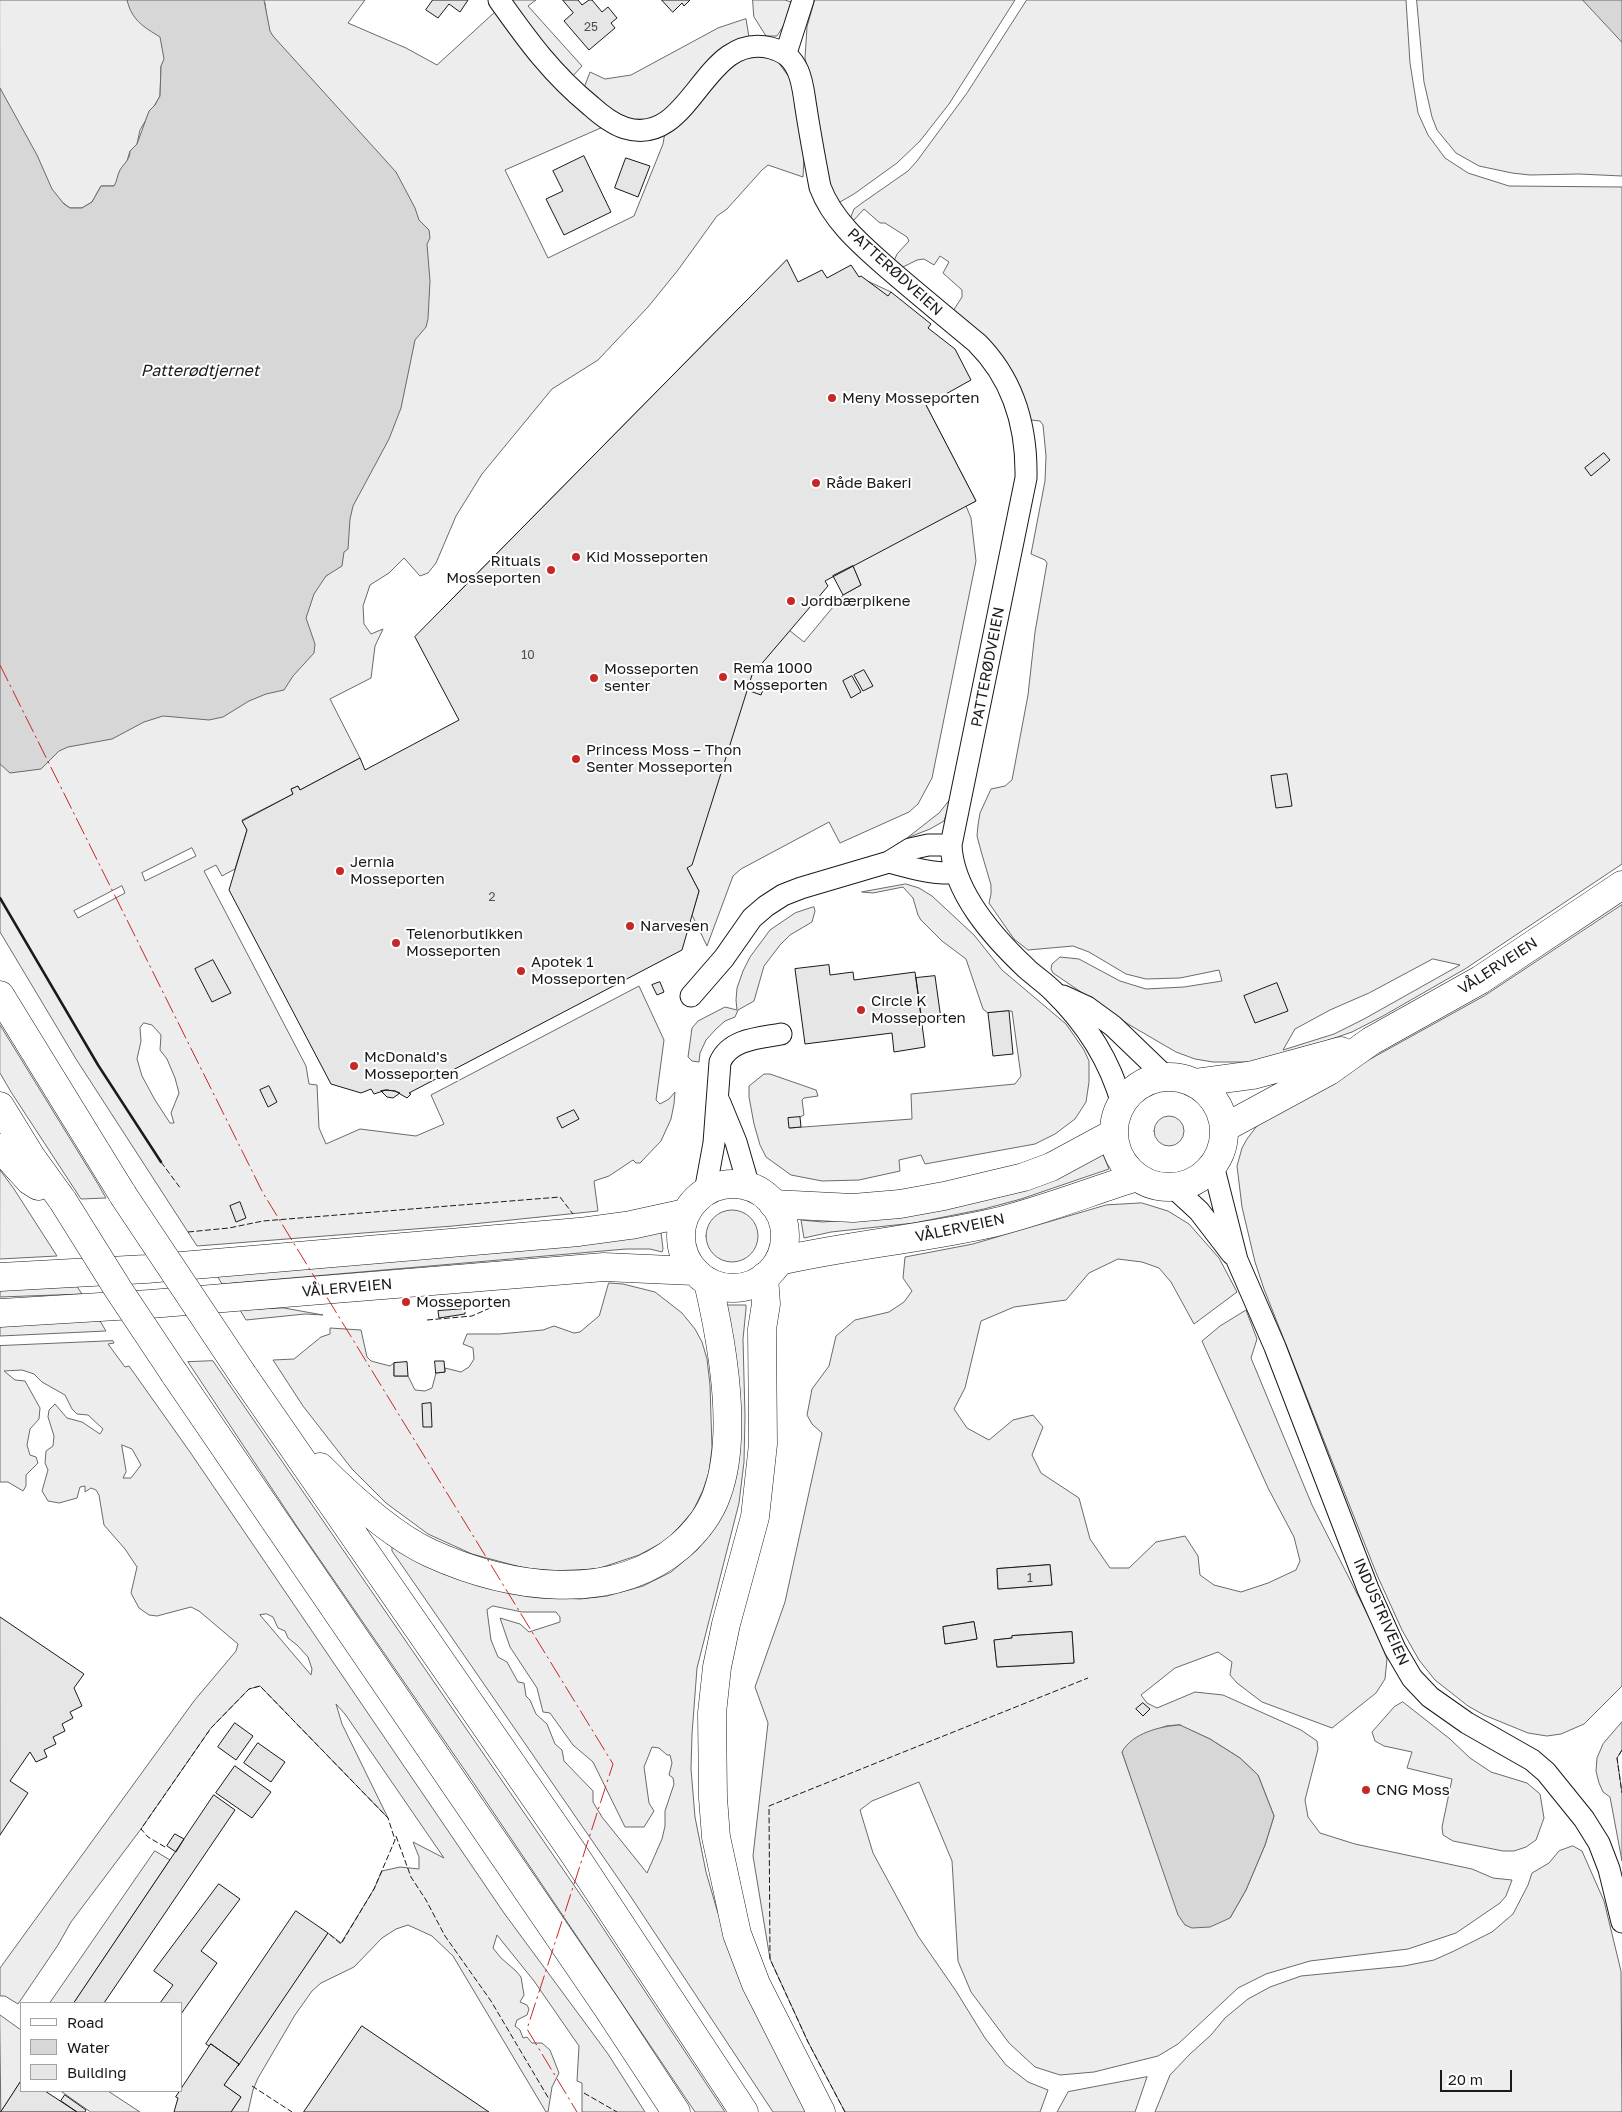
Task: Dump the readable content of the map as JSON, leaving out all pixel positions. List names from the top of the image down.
{
  "streets": {
    "main road": ["VÅLERVEIEN"],
    "street": ["PATTERØDVEIEN", "INDUSTRIVEIEN"]
  },
  "crossings": [
    ["PATTERØDVEIEN", "VÅLERVEIEN"],
    ["PATTERØDVEIEN", "INDUSTRIVEIEN"],
    ["VÅLERVEIEN", "INDUSTRIVEIEN"]
  ],
  "water": ["Patterødtjernet"],
  "places": [
    "Meny Mosseporten",
    "Råde Bakeri",
    "Kid Mosseporten",
    "Rituals Mosseporten",
    "Jordbærpikene",
    "Rema 1000 Mosseporten",
    "Mosseporten senter",
    "Princess Moss – Thon Senter Mosseporten",
    "Jernia Mosseporten",
    "Narvesen",
    "Telenorbutikken Mosseporten",
    "Apotek 1 Mosseporten",
    "Circle K Mosseporten",
    "McDonald's Mosseporten",
    "Mosseporten",
    "CNG Moss"
  ],
  "house_numbers": [
    "25",
    "10",
    "2",
    "1"
  ],
  "legend": ["Road", "Water", "Building"],
  "scale_bar": "20 m"
}
